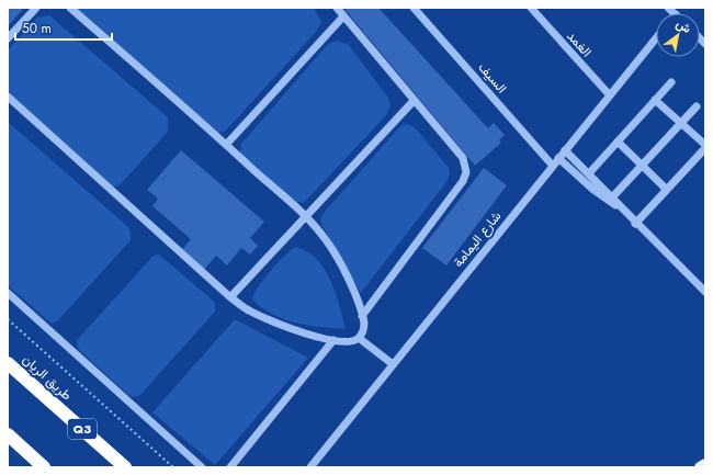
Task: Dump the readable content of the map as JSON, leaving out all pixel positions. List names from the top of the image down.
{
  "streets": {
    "highway": ["طريق الريان", "Q3"],
    "street": ["الغمد", "السيف", "شارع اليمامة"]
  },
  "crossings": [
    ["الغمد", "شارع اليمامة"],
    ["السيف", "شارع اليمامة"]
  ],
  "scale_bar": "50 m",
  "north": "top right"
}
